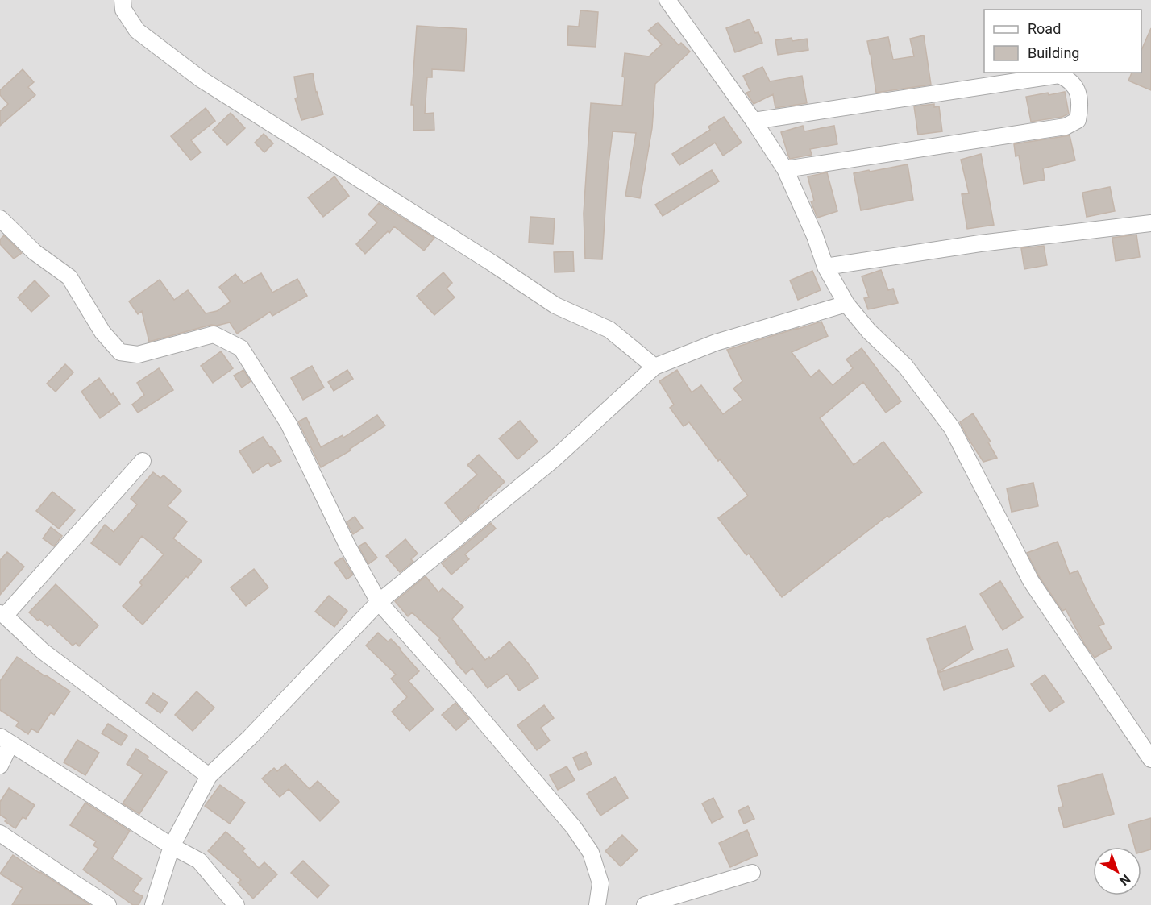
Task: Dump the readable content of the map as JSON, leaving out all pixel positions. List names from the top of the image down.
{
  "legend": ["Road", "Building"],
  "north": "bottom right"
}
